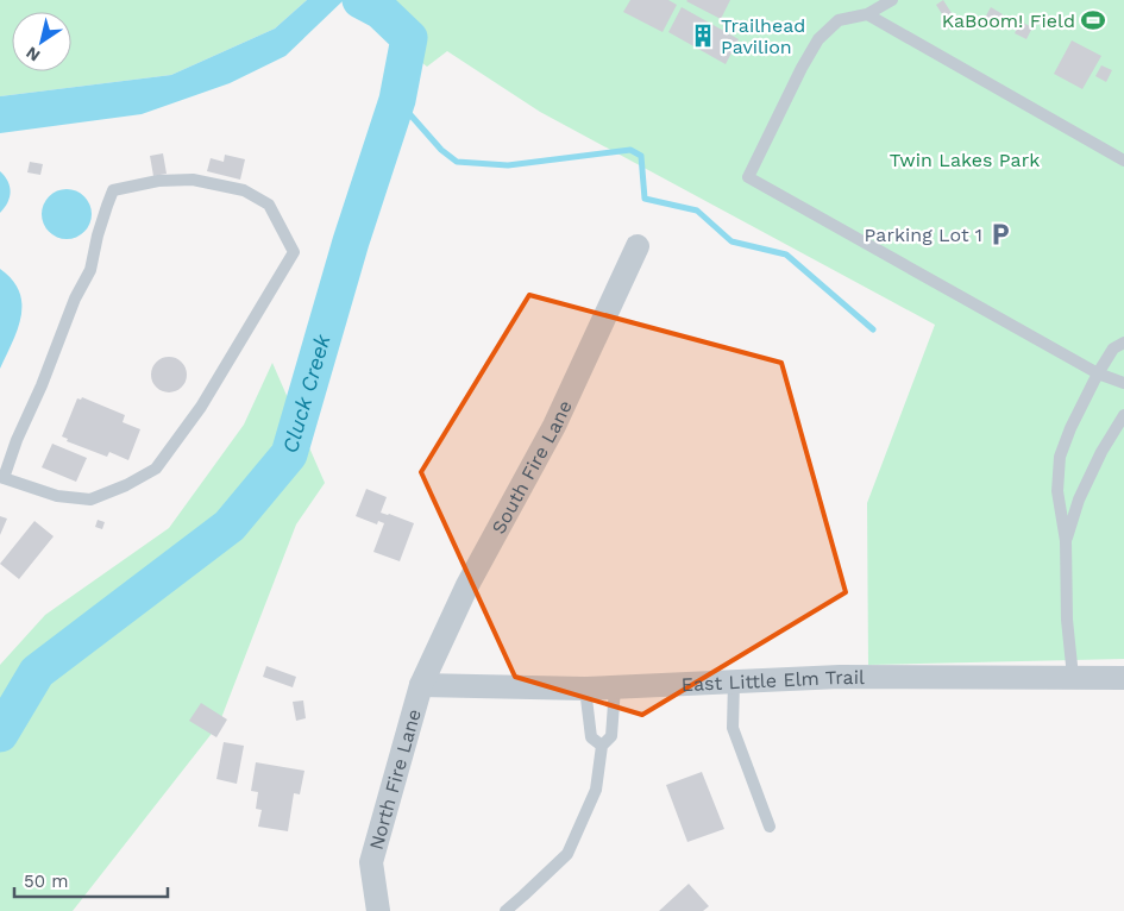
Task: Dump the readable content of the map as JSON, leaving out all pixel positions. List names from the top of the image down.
{
  "streets": {
    "street": ["South Fire Lane", "East Little Elm Trail", "North Fire Lane"]
  },
  "crossings": [
    ["South Fire Lane", "East Little Elm Trail"],
    ["South Fire Lane", "North Fire Lane"],
    ["East Little Elm Trail", "North Fire Lane"]
  ],
  "water": ["Cluck Creek"],
  "parks": ["Twin Lakes Park"],
  "places": {
    "sports": ["KaBoom! Field"],
    "building": ["Trailhead Pavilion"],
    "parking": ["Parking Lot 1"]
  },
  "scale_bar": "50 m",
  "north": "bottom left"
}
